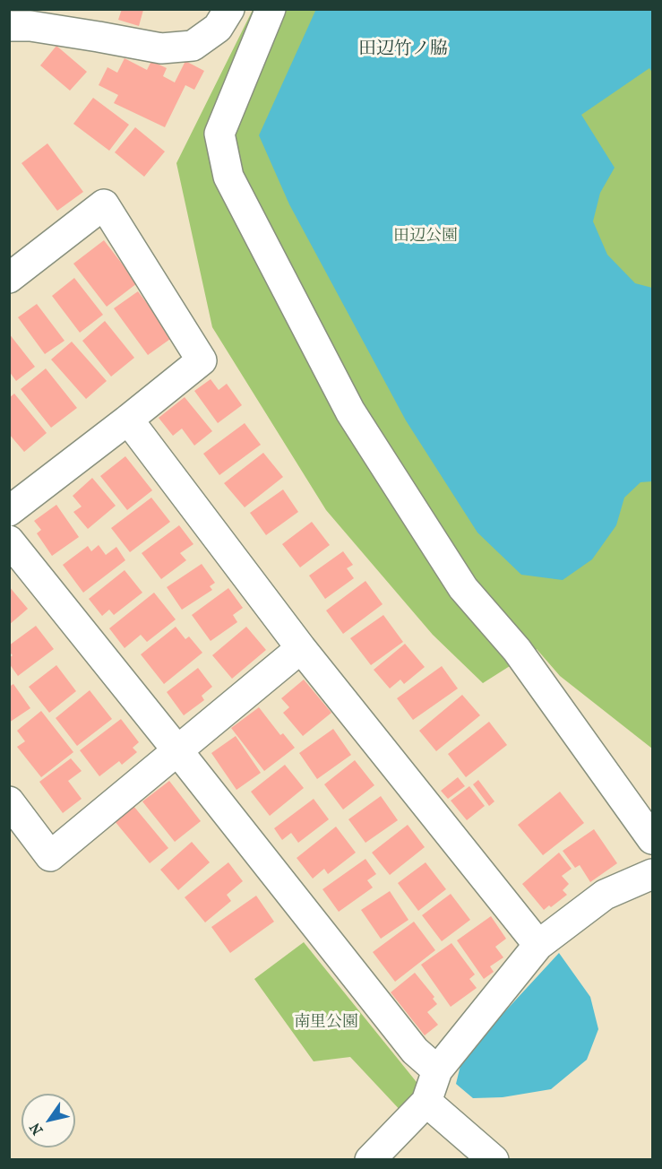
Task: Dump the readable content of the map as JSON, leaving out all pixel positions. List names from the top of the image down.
{
  "districts": ["田辺竹ノ脇"],
  "parks": ["田辺公園", "南里公園"],
  "north": "bottom left"
}
